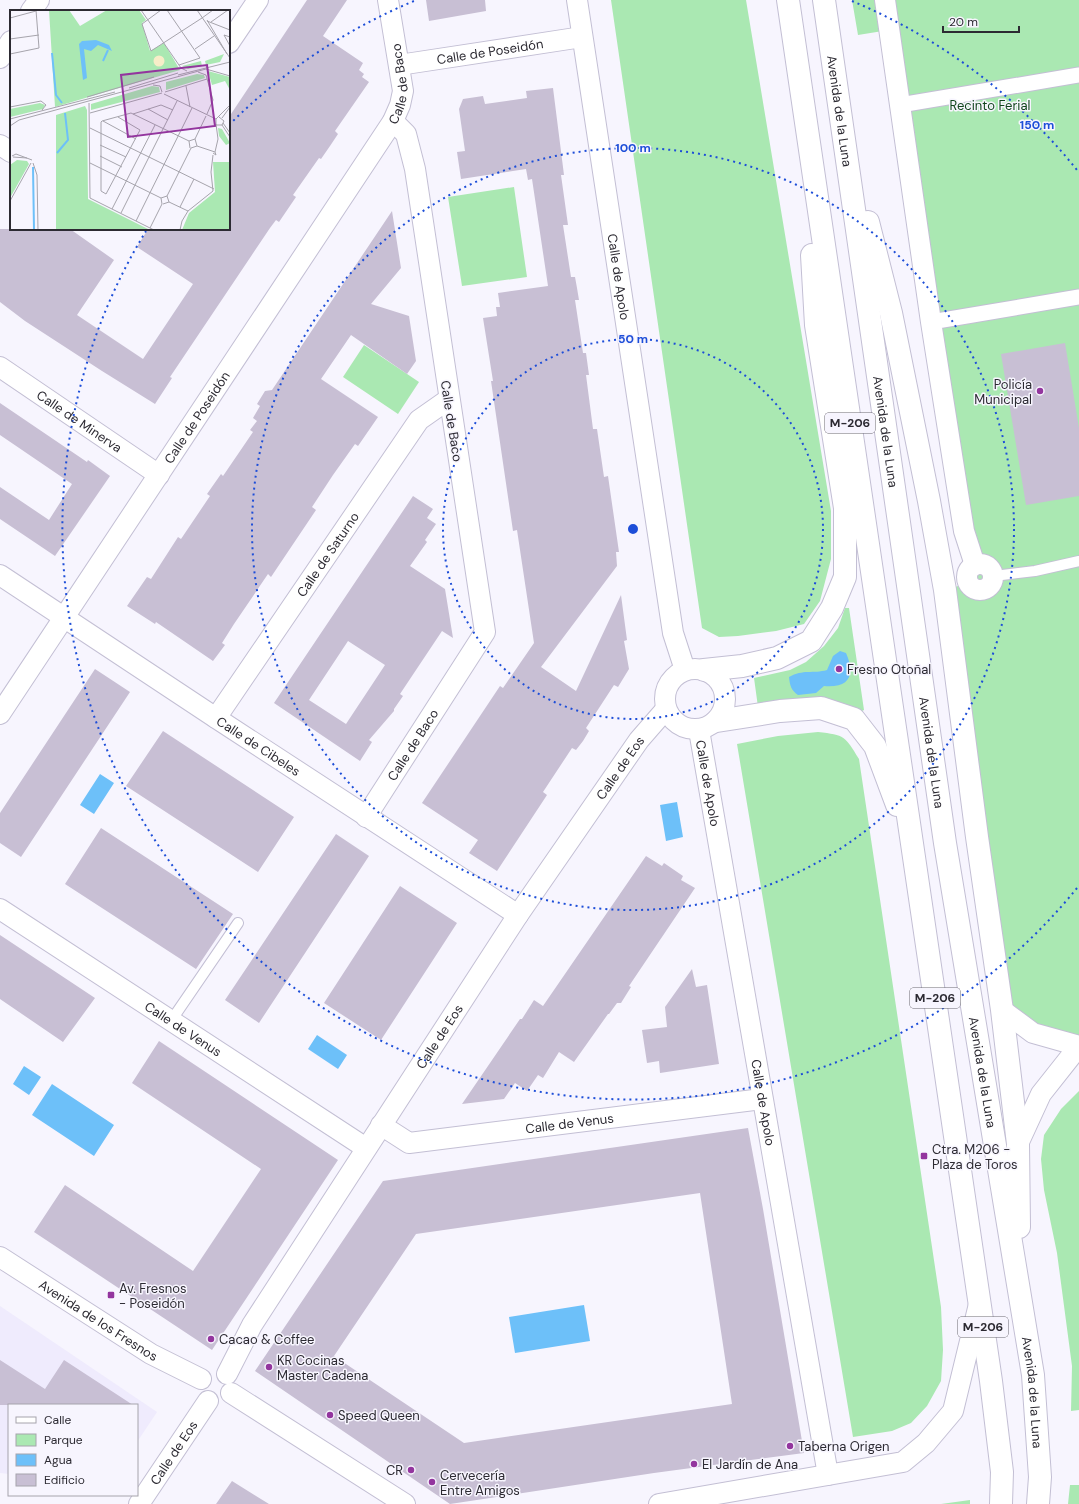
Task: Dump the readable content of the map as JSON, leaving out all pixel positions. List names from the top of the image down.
{
  "streets": {
    "main road": ["Avenida de la Luna", "M-206"],
    "street": [
      "Calle de Poseidón",
      "Calle de Baco",
      "Calle de Apolo",
      "Calle de Minerva",
      "Calle de Saturno",
      "Calle de Cibeles",
      "Calle de Eos",
      "Calle de Venus",
      "Avenida de los Fresnos"
    ]
  },
  "crossings": [
    ["Calle de Poseidón", "Calle de Baco"],
    ["Calle de Poseidón", "Calle de Apolo"],
    ["Calle de Poseidón", "Calle de Minerva"],
    ["Calle de Poseidón", "Calle de Cibeles"],
    ["Calle de Baco", "Calle de Saturno"],
    ["Calle de Baco", "Calle de Cibeles"],
    ["Calle de Apolo", "Calle de Eos"],
    ["Calle de Apolo", "Calle de Venus"],
    ["Calle de Saturno", "Calle de Cibeles"],
    ["Calle de Cibeles", "Calle de Eos"],
    ["Calle de Eos", "Calle de Venus"],
    ["Calle de Eos", "Avenida de los Fresnos"]
  ],
  "parks": ["Recinto Ferial"],
  "places": {
    "other": [
      "Policía Municipal",
      "Fresno Otoñal",
      "Cacao & Coffee",
      "KR Cocinas Master Cadena",
      "Speed Queen",
      "Taberna Origen",
      "El Jardín de Ana",
      "CR",
      "Cervecería Entre Amigos"
    ],
    "transit": ["Ctra. M206 - Plaza de Toros", "Av. Fresnos - Poseidón"]
  },
  "legend": [
    "Calle",
    "Parque",
    "Agua",
    "Edificio"
  ],
  "scale_bar": "20 m",
  "rings": ["150 m", "100 m", "50 m"]
}
